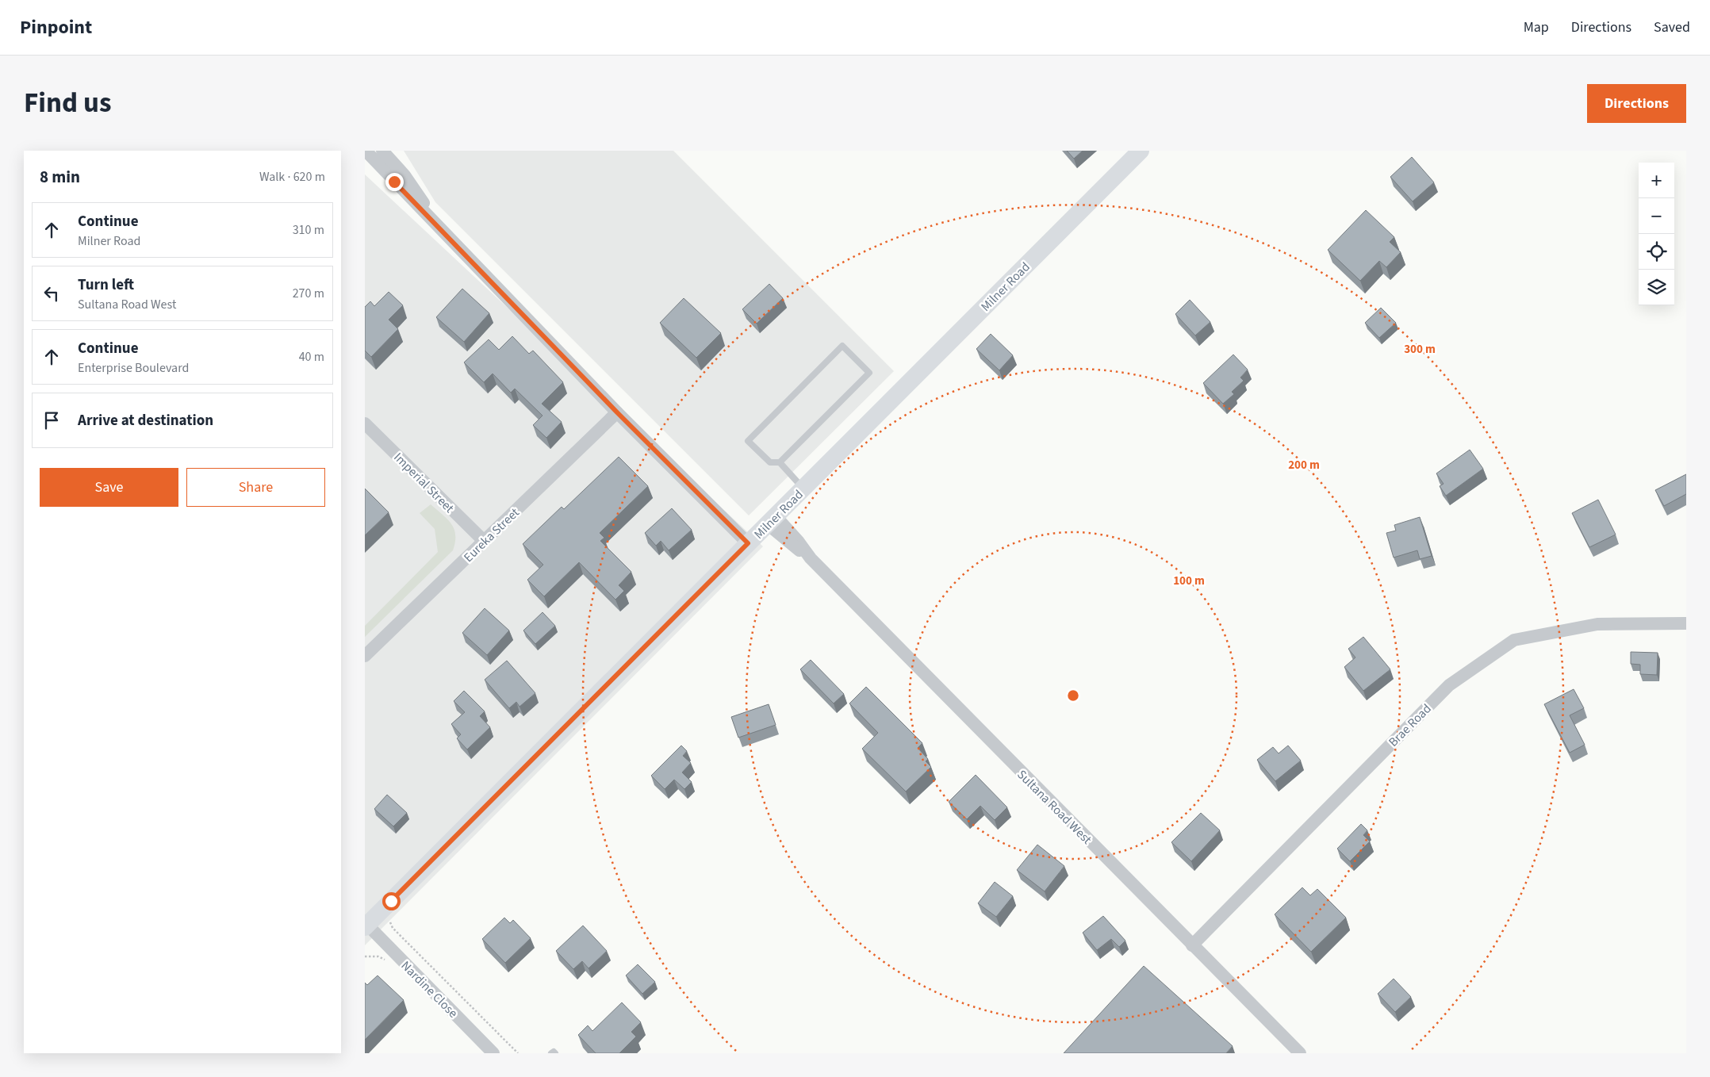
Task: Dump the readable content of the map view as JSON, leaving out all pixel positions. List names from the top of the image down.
{
  "streets": {
    "street": [
      "Milner Road",
      "Imperial Street",
      "Eureka Street",
      "Brae Road",
      "Sultana Road West",
      "Nardine Close"
    ]
  },
  "crossings": [
    ["Milner Road", "Sultana Road West"],
    ["Milner Road", "Nardine Close"],
    ["Imperial Street", "Eureka Street"],
    ["Brae Road", "Sultana Road West"]
  ],
  "page": {
    "header": "Pinpoint",
    "nav": ["Map", "Directions", "Saved"],
    "title": "Find us",
    "buttons": [
      "Directions",
      ["Save", "Share"]
    ],
    "heading": ["8 min", "Walk · 620 m"],
    "map_buttons": ["+", "−"],
    "list": [
      ["Continue", "Milner Road", "310 m"],
      ["Turn left", "Sultana Road West", "270 m"],
      ["Continue", "Enterprise Boulevard", "40 m"],
      "Arrive at destination"
    ]
  },
  "rings": ["300 m", "200 m", "100 m"]
}
